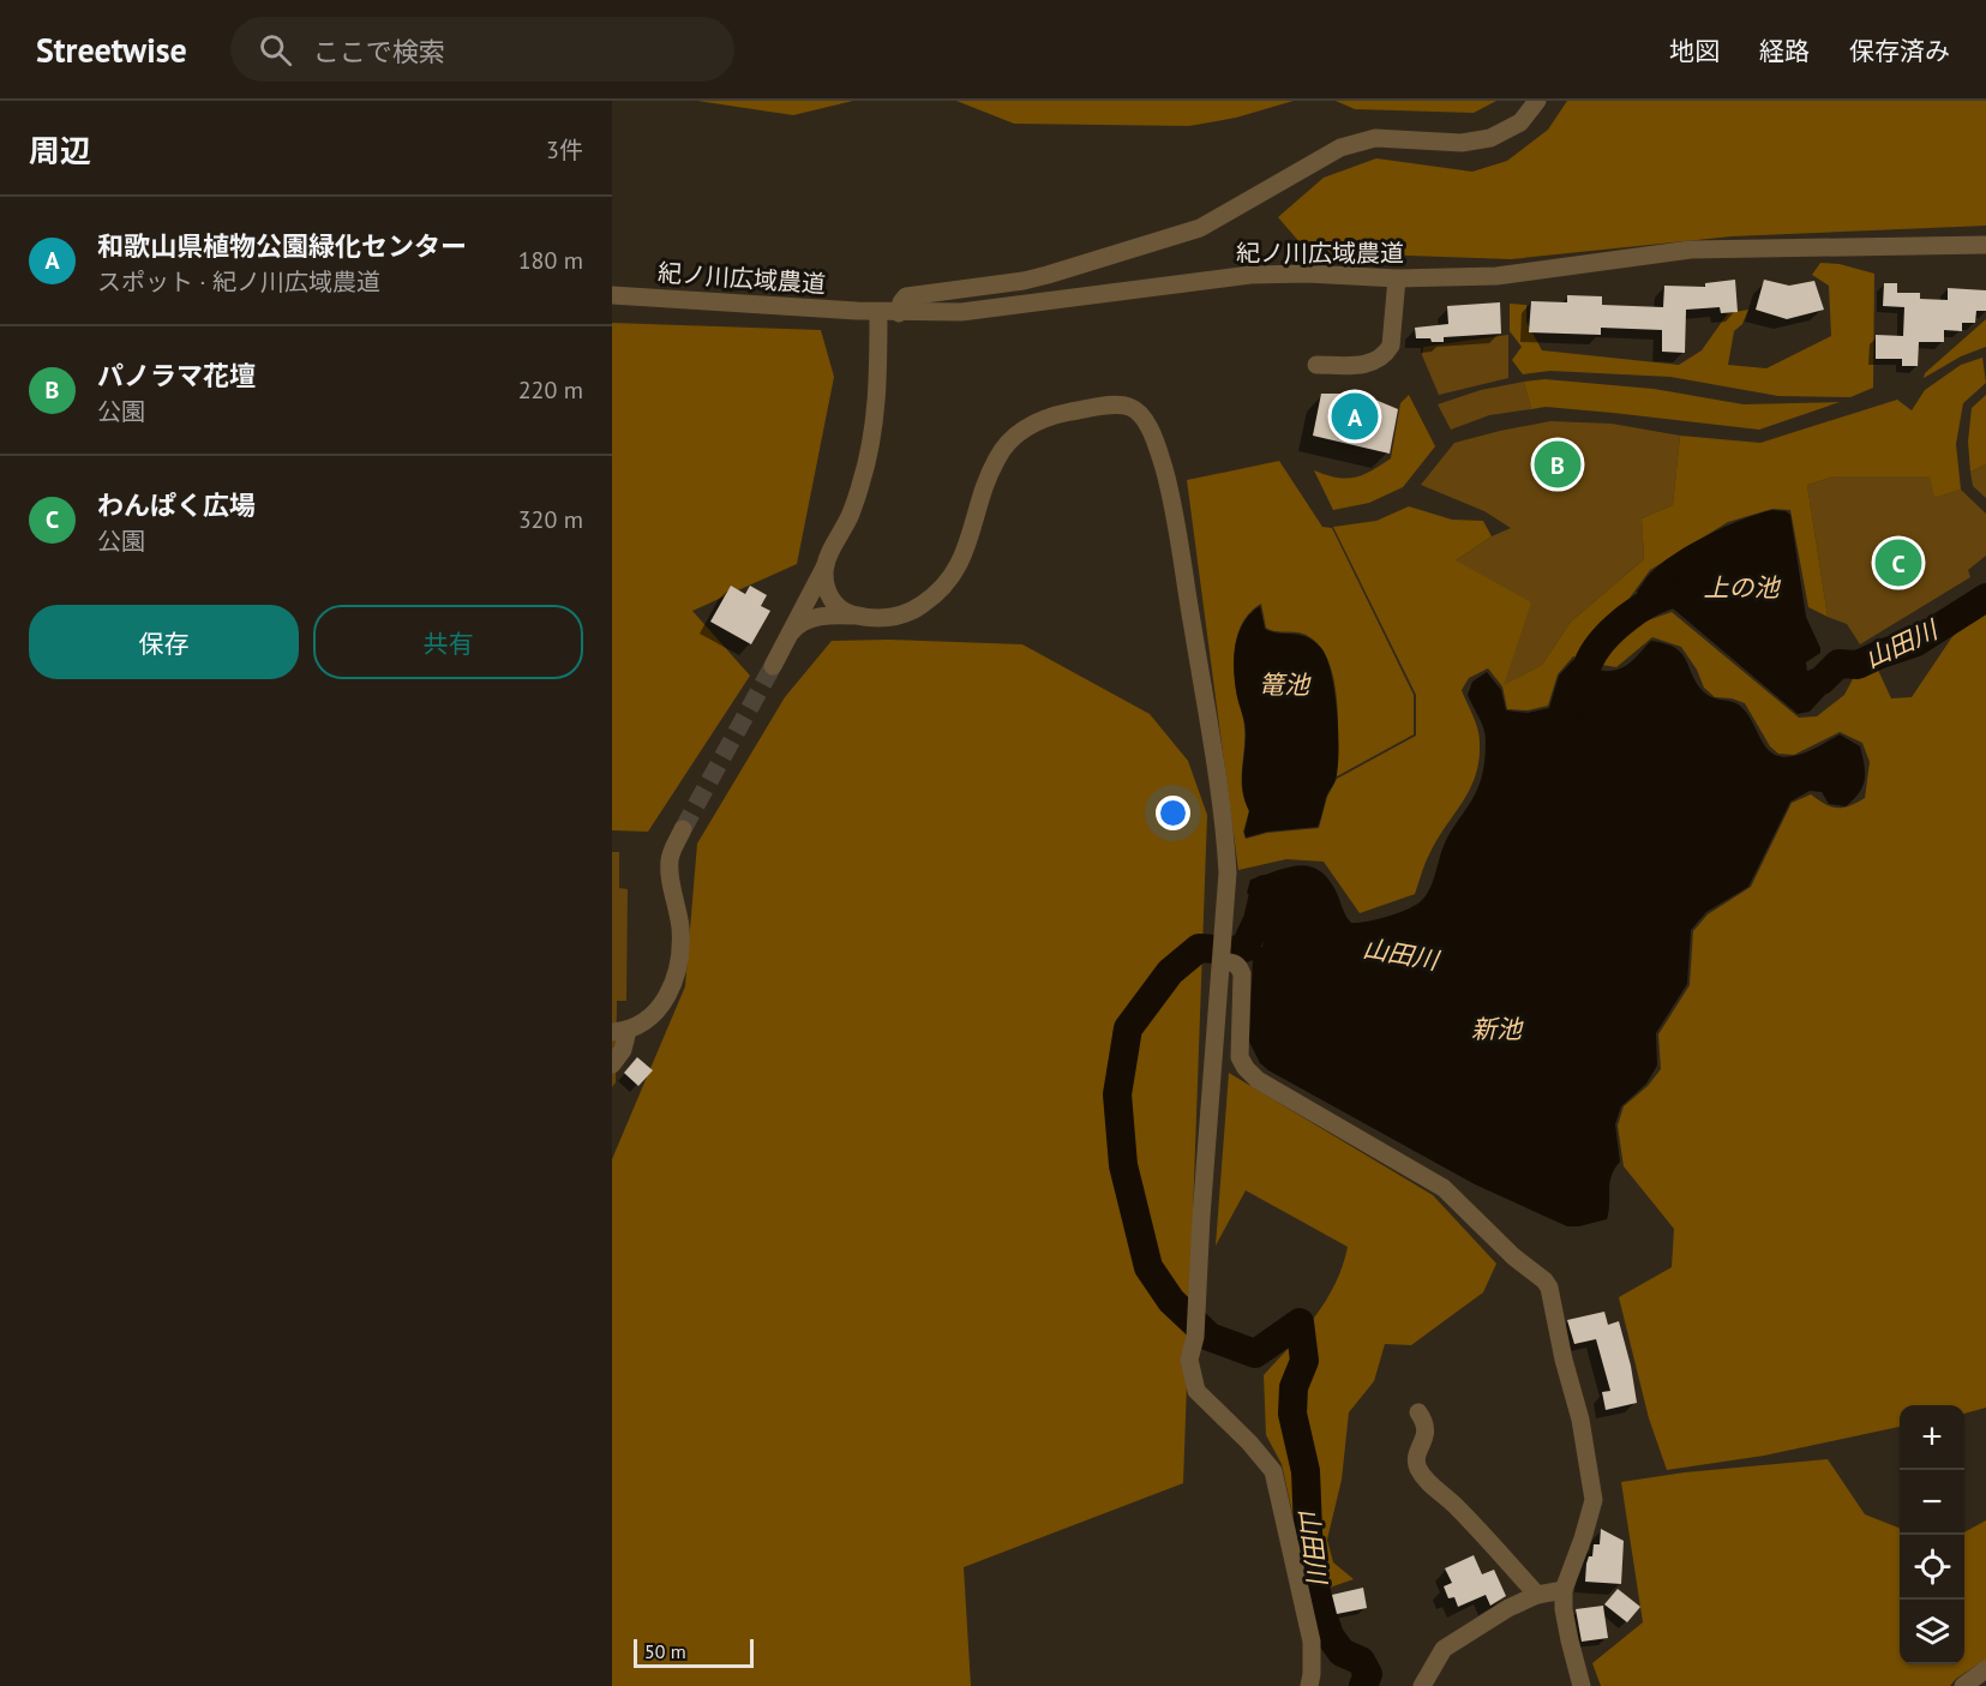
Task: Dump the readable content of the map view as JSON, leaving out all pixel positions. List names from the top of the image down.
{
  "streets": {
    "street": ["紀ノ川広域農道"]
  },
  "water": [
    "上の池",
    "山田川",
    "篭池",
    "新池"
  ],
  "scale_bar": "50 m",
  "page": {
    "header": "Streetwise",
    "search": "ここで検索",
    "nav": ["地図", "経路", "保存済み"],
    "heading": ["周辺", "3件"],
    "list": [
      {
        "mark": "A",
        "name": "和歌山県植物公園緑化センター",
        "note": "スポット · 紀ノ川広域農道",
        "value": "180 m"
      },
      {
        "mark": "B",
        "name": "パノラマ花壇",
        "note": "公園",
        "value": "220 m"
      },
      {
        "mark": "C",
        "name": "わんぱく広場",
        "note": "公園",
        "value": "320 m"
      }
    ],
    "pins": ["A", "B", "C"],
    "buttons": ["保存", "共有"],
    "map_buttons": ["+", "−"],
    "scale": "50 m"
  }
}
